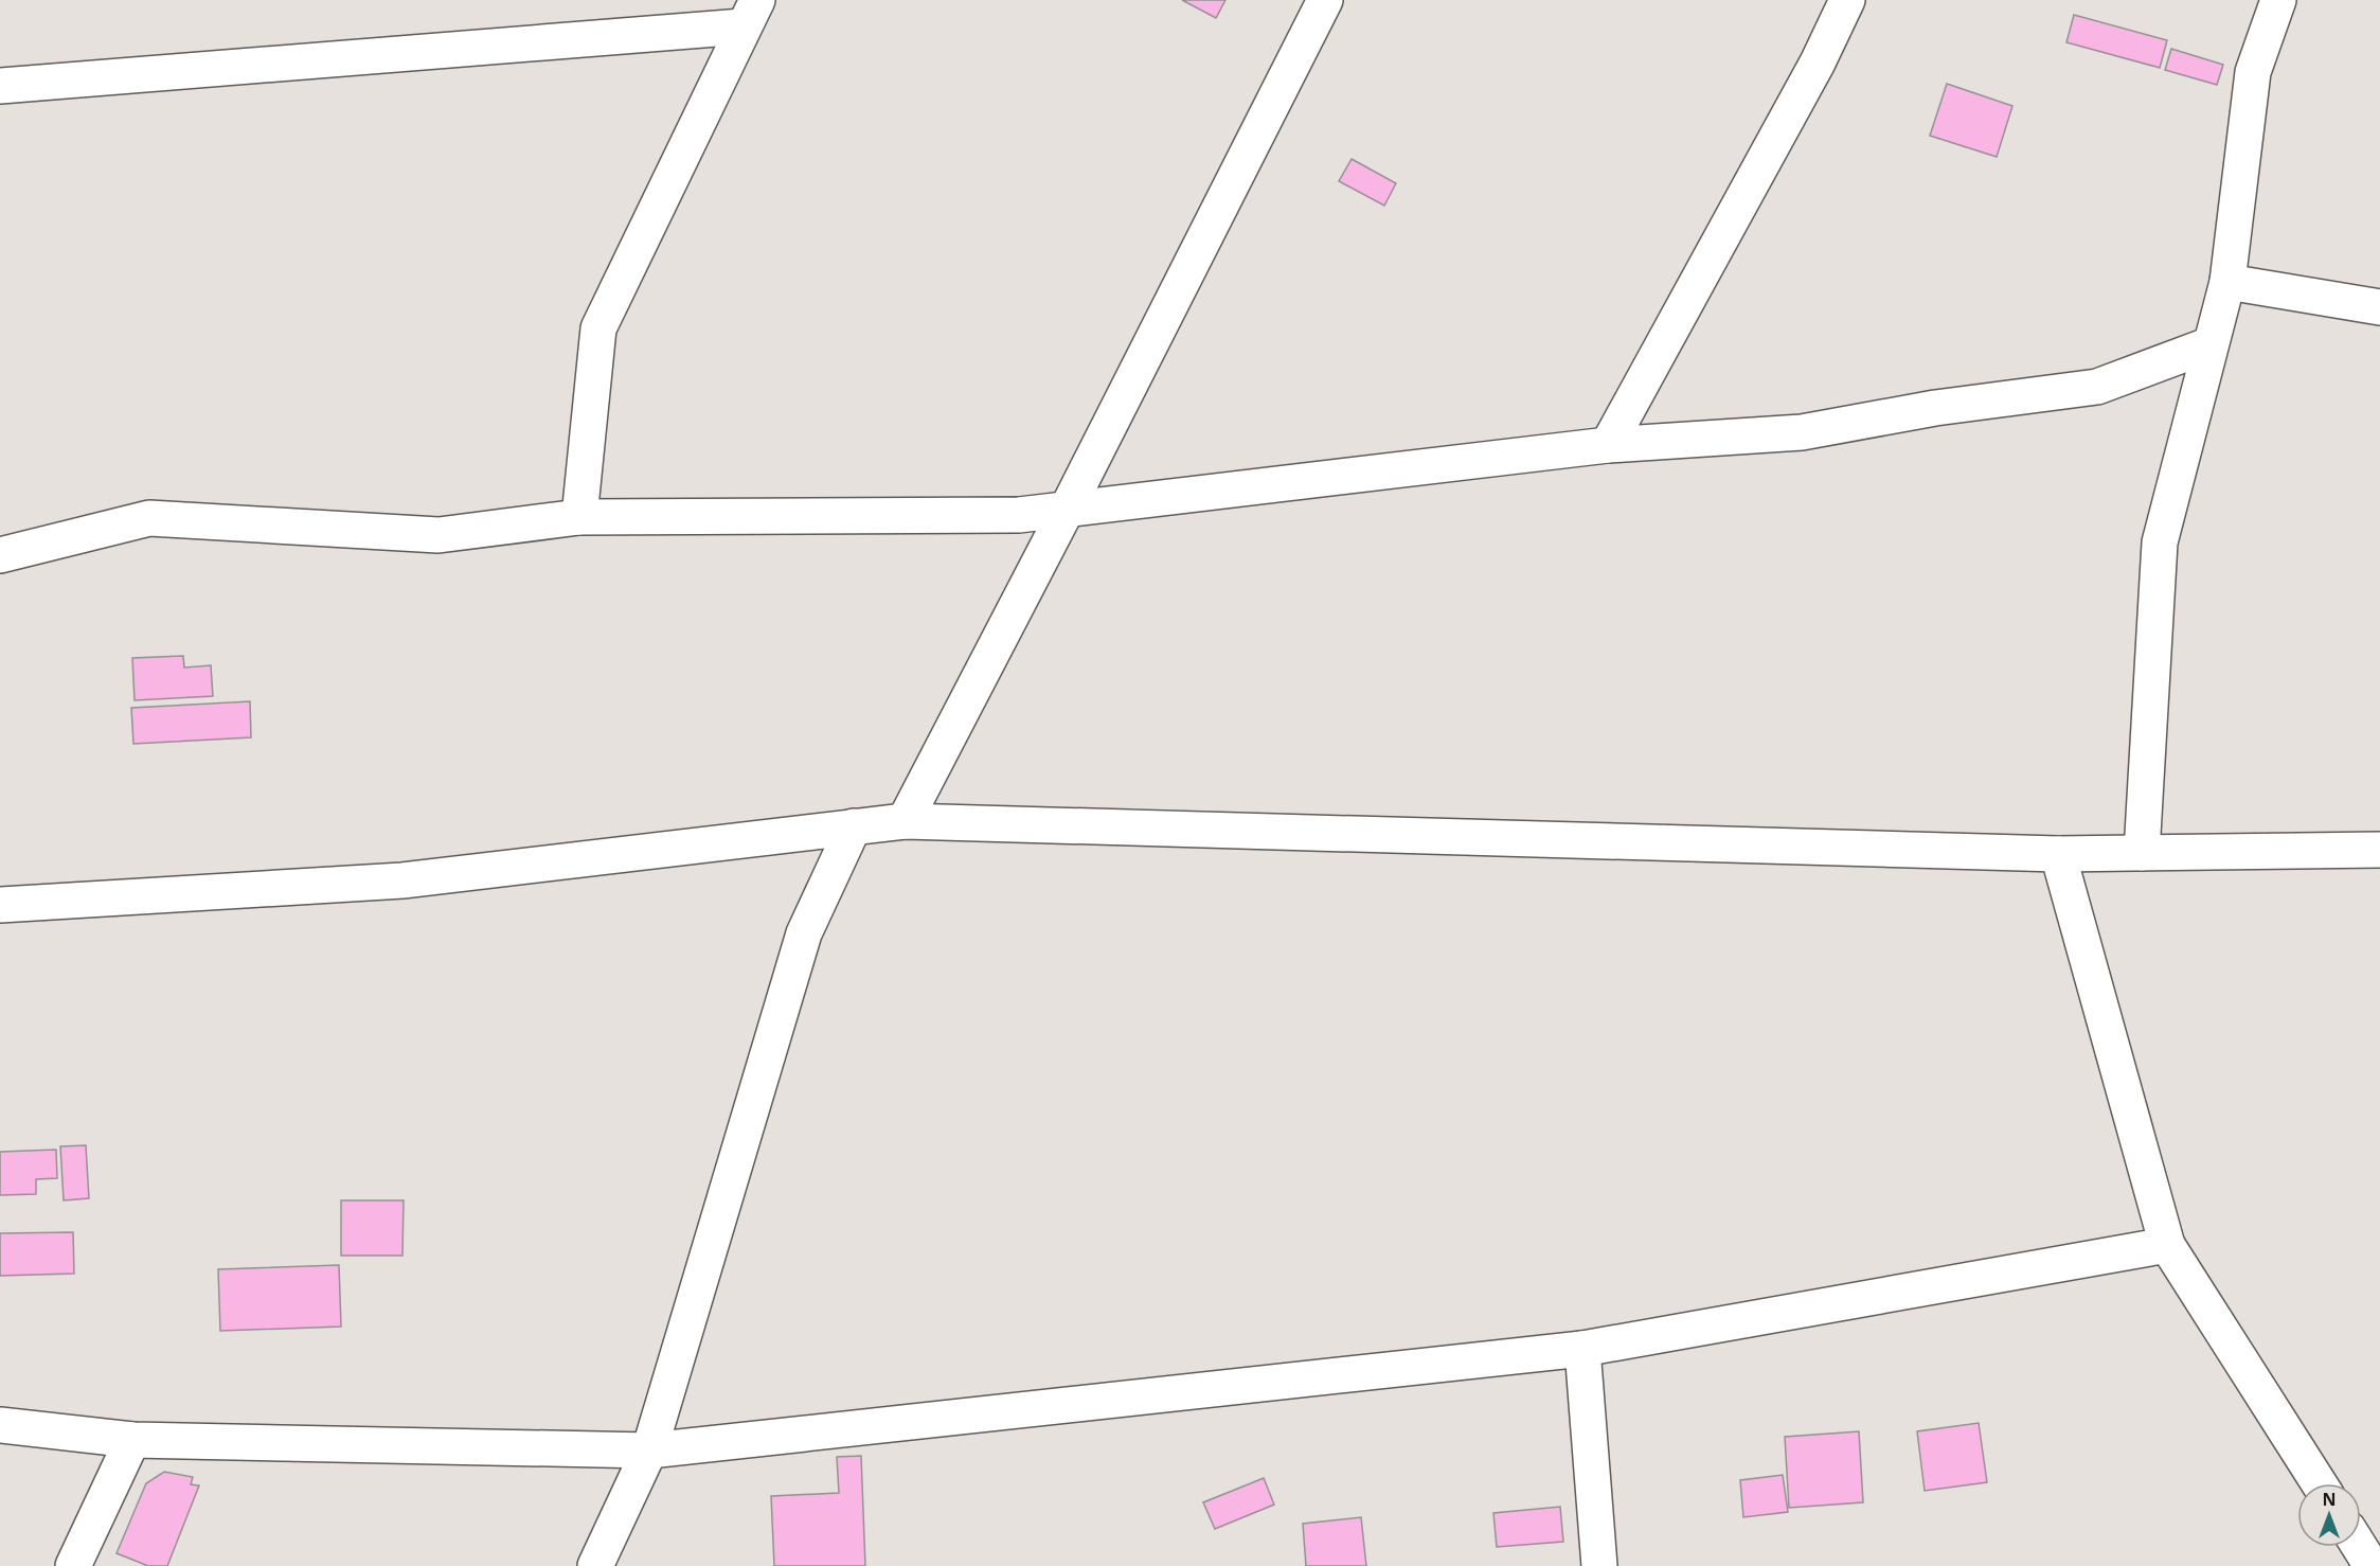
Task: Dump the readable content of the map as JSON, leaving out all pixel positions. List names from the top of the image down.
{
  "north": "top"
}
